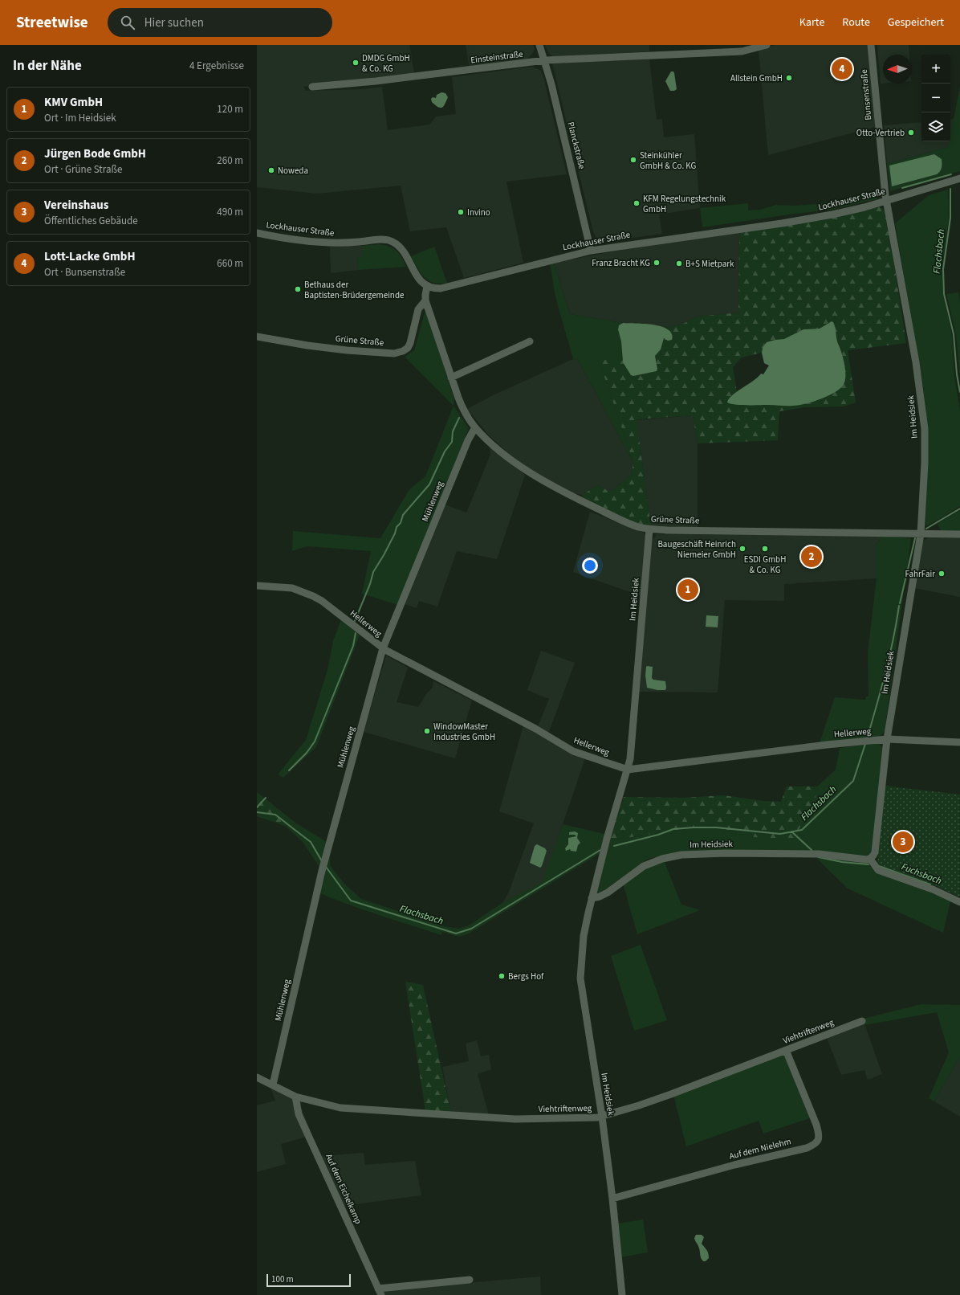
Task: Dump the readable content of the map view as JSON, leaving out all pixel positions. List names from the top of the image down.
{
  "streets": {
    "street": [
      "Einsteinstraße",
      "Bunsenstraße",
      "Planckstraße",
      "Lockhauser Straße",
      "Grüne Straße",
      "Im Heidsiek",
      "Mühlenweg",
      "Hellerweg",
      "Viehtriftenweg",
      "Auf dem Nielehm",
      "Auf dem Eichelkamp"
    ]
  },
  "crossings": [
    ["Einsteinstraße", "Planckstraße"],
    ["Bunsenstraße", "Lockhauser Straße"],
    ["Bunsenstraße", "Im Heidsiek"],
    ["Planckstraße", "Lockhauser Straße"],
    ["Lockhauser Straße", "Grüne Straße"],
    ["Lockhauser Straße", "Im Heidsiek"],
    ["Grüne Straße", "Im Heidsiek"],
    ["Grüne Straße", "Mühlenweg"],
    ["Im Heidsiek", "Hellerweg"],
    ["Im Heidsiek", "Viehtriftenweg"],
    ["Im Heidsiek", "Auf dem Nielehm"],
    ["Mühlenweg", "Hellerweg"],
    ["Mühlenweg", "Viehtriftenweg"],
    ["Viehtriftenweg", "Auf dem Nielehm"],
    ["Viehtriftenweg", "Auf dem Eichelkamp"]
  ],
  "water": ["Flachsbach", "Fuchsbach"],
  "places": [
    "DMDG GmbH & Co. KG",
    "Allstein GmbH",
    "Otto-Vertrieb",
    "Steinkühler GmbH & Co. KG",
    "Noweda",
    "KFM Regelungstechnik GmbH",
    "Invino",
    "Franz Bracht KG",
    "B+S Mietpark",
    "Bethaus der Baptisten-Brüdergemeinde",
    "Baugeschäft Heinrich Niemeier GmbH",
    "ESDI GmbH & Co. KG",
    "FahrFair",
    "WindowMaster Industries GmbH",
    "Bergs Hof"
  ],
  "scale_bar": "100 m",
  "north": "left",
  "page": {
    "header": "Streetwise",
    "search": "Hier suchen",
    "nav": ["Karte", "Route", "Gespeichert"],
    "heading": ["In der Nähe", "4 Ergebnisse"],
    "map_buttons": ["+", "−"],
    "pins": [
      "4",
      "2",
      "1",
      "3"
    ],
    "list": [
      {
        "mark": "1",
        "name": "KMV GmbH",
        "note": "Ort · Im Heidsiek",
        "value": "120 m"
      },
      {
        "mark": "2",
        "name": "Jürgen Bode GmbH",
        "note": "Ort · Grüne Straße",
        "value": "260 m"
      },
      {
        "mark": "3",
        "name": "Vereinshaus",
        "note": "Öffentliches Gebäude",
        "value": "490 m"
      },
      {
        "mark": "4",
        "name": "Lott-Lacke GmbH",
        "note": "Ort · Bunsenstraße",
        "value": "660 m"
      }
    ],
    "scale": "100 m"
  }
}
